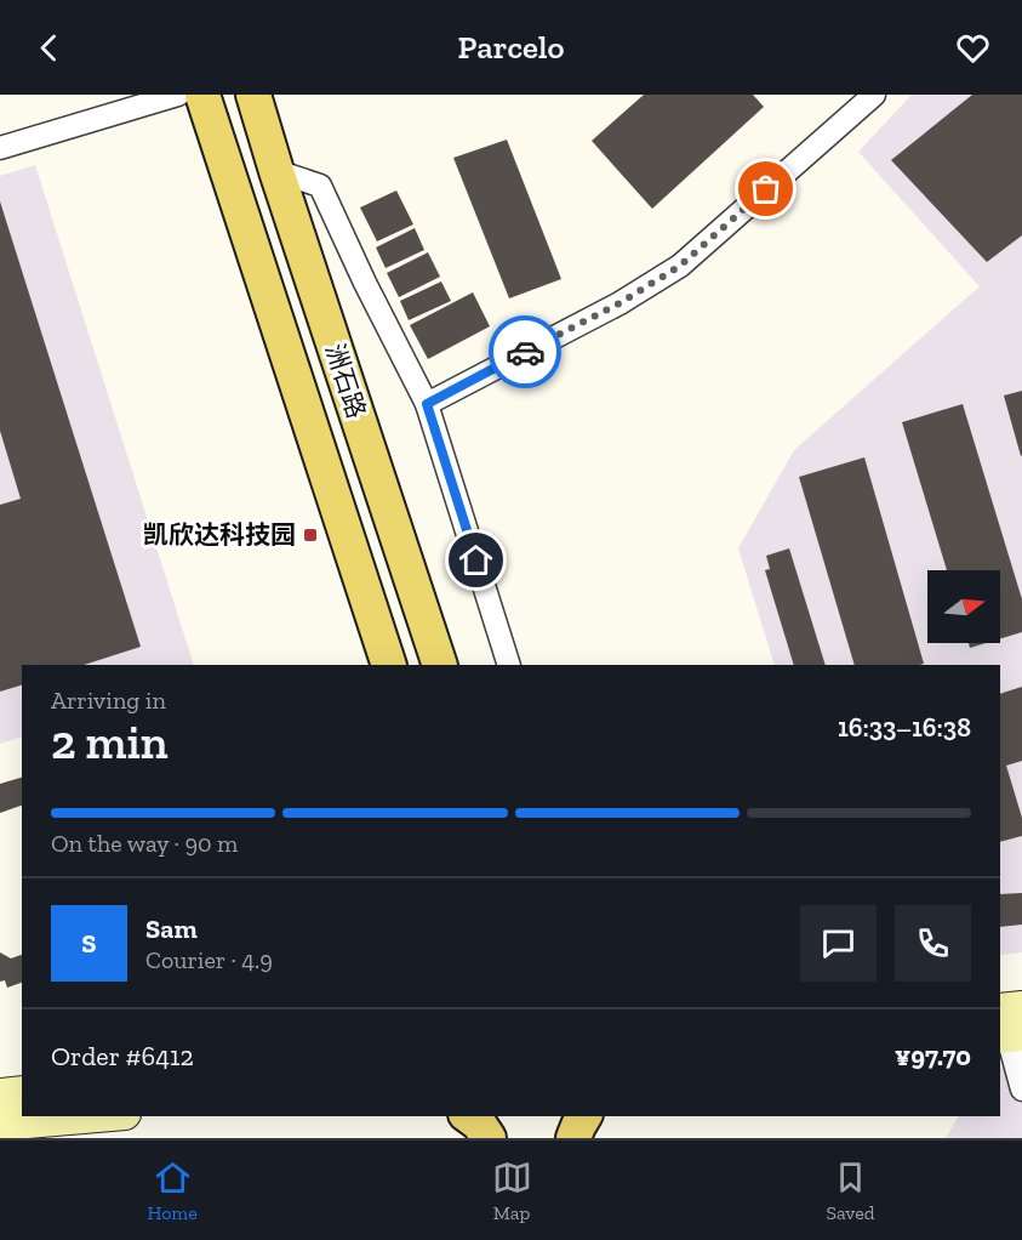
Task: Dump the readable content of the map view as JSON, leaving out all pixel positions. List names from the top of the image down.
{
  "streets": {
    "main road": ["洲石路"]
  },
  "places": {
    "transit": ["凯欣达科技园"]
  },
  "north": "right",
  "page": {
    "header": "Parcelo",
    "heading": ["2 min", "Arriving in", "16:33–16:38"],
    "panel": [
      "Sam",
      "Courier · 4.9",
      "Order #6412",
      "¥97.70"
    ],
    "bar": "On the way · 90 m",
    "round": "S",
    "tabs": ["Home", "Map", "Saved"]
  }
}
